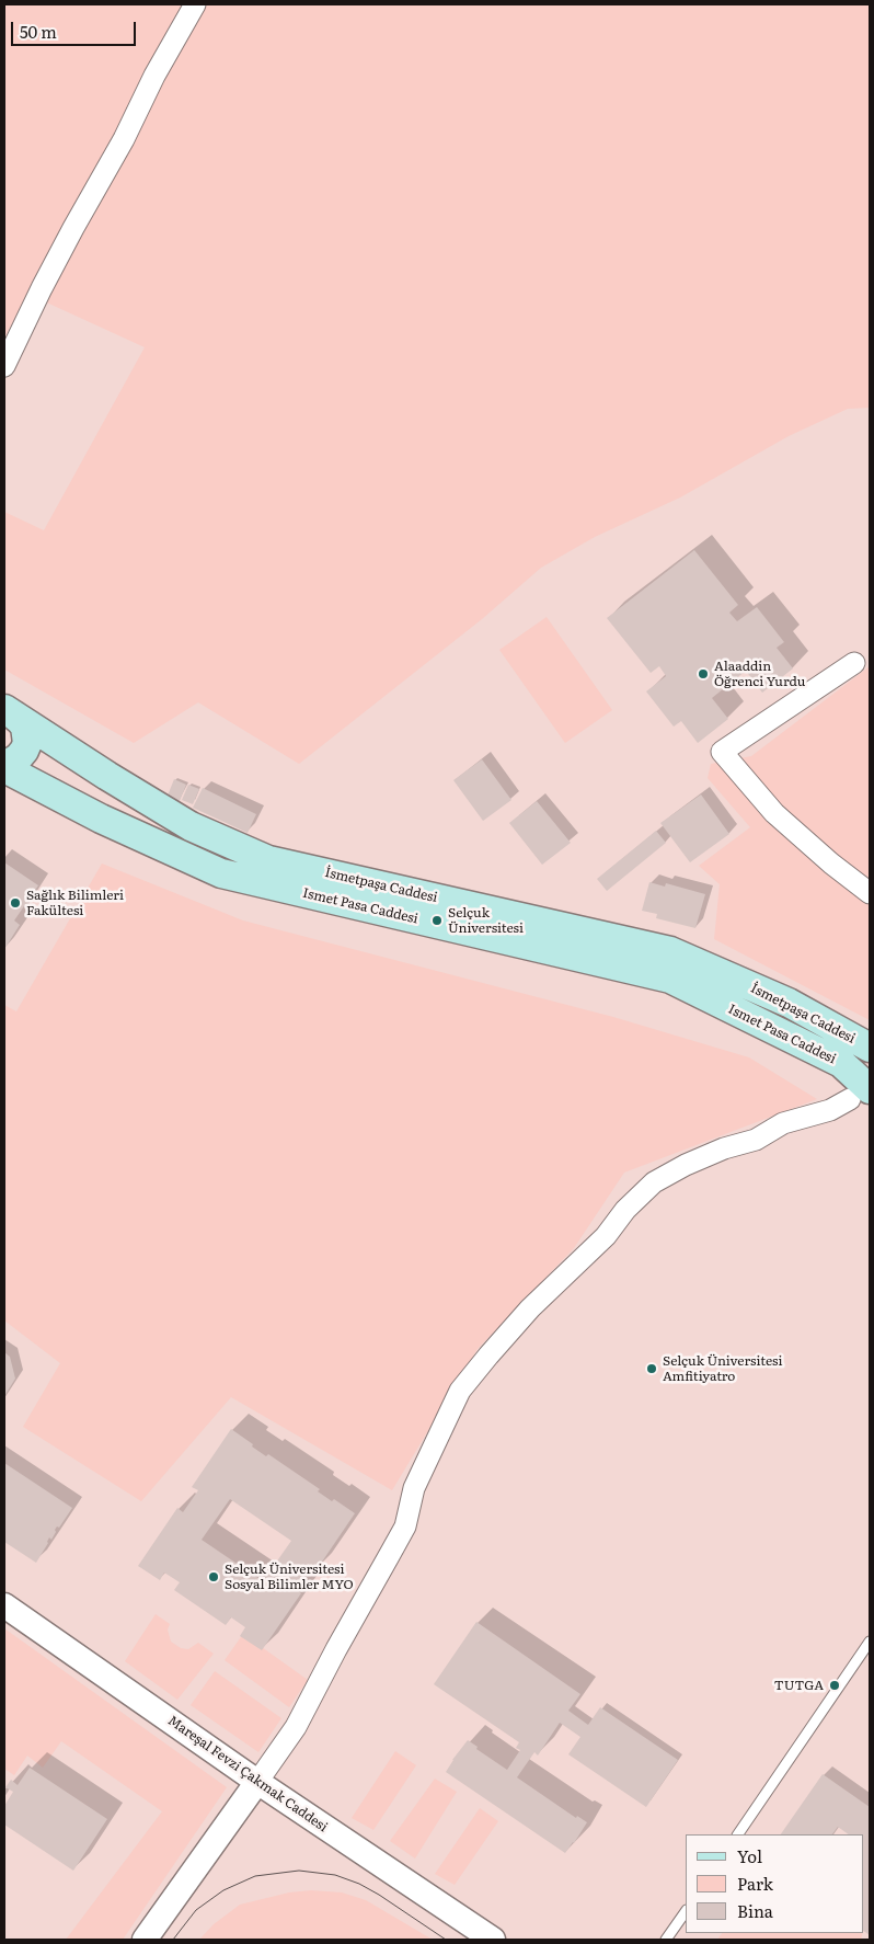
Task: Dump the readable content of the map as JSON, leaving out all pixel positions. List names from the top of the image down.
{
  "streets": {
    "main road": ["İsmetpaşa Caddesi", "Ismet Pasa Caddesi"],
    "street": ["Mareşal Fevzi Çakmak Caddesi"]
  },
  "places": [
    "Alaaddin Öğrenci Yurdu",
    "Sağlık Bilimleri Fakültesi",
    "Selçuk Üniversitesi",
    "Selçuk Üniversitesi Amfitiyatro",
    "Selçuk Üniversitesi Sosyal Bilimler MYO",
    "TUTGA"
  ],
  "legend": ["Yol", "Park", "Bina"],
  "scale_bar": "50 m"
}
